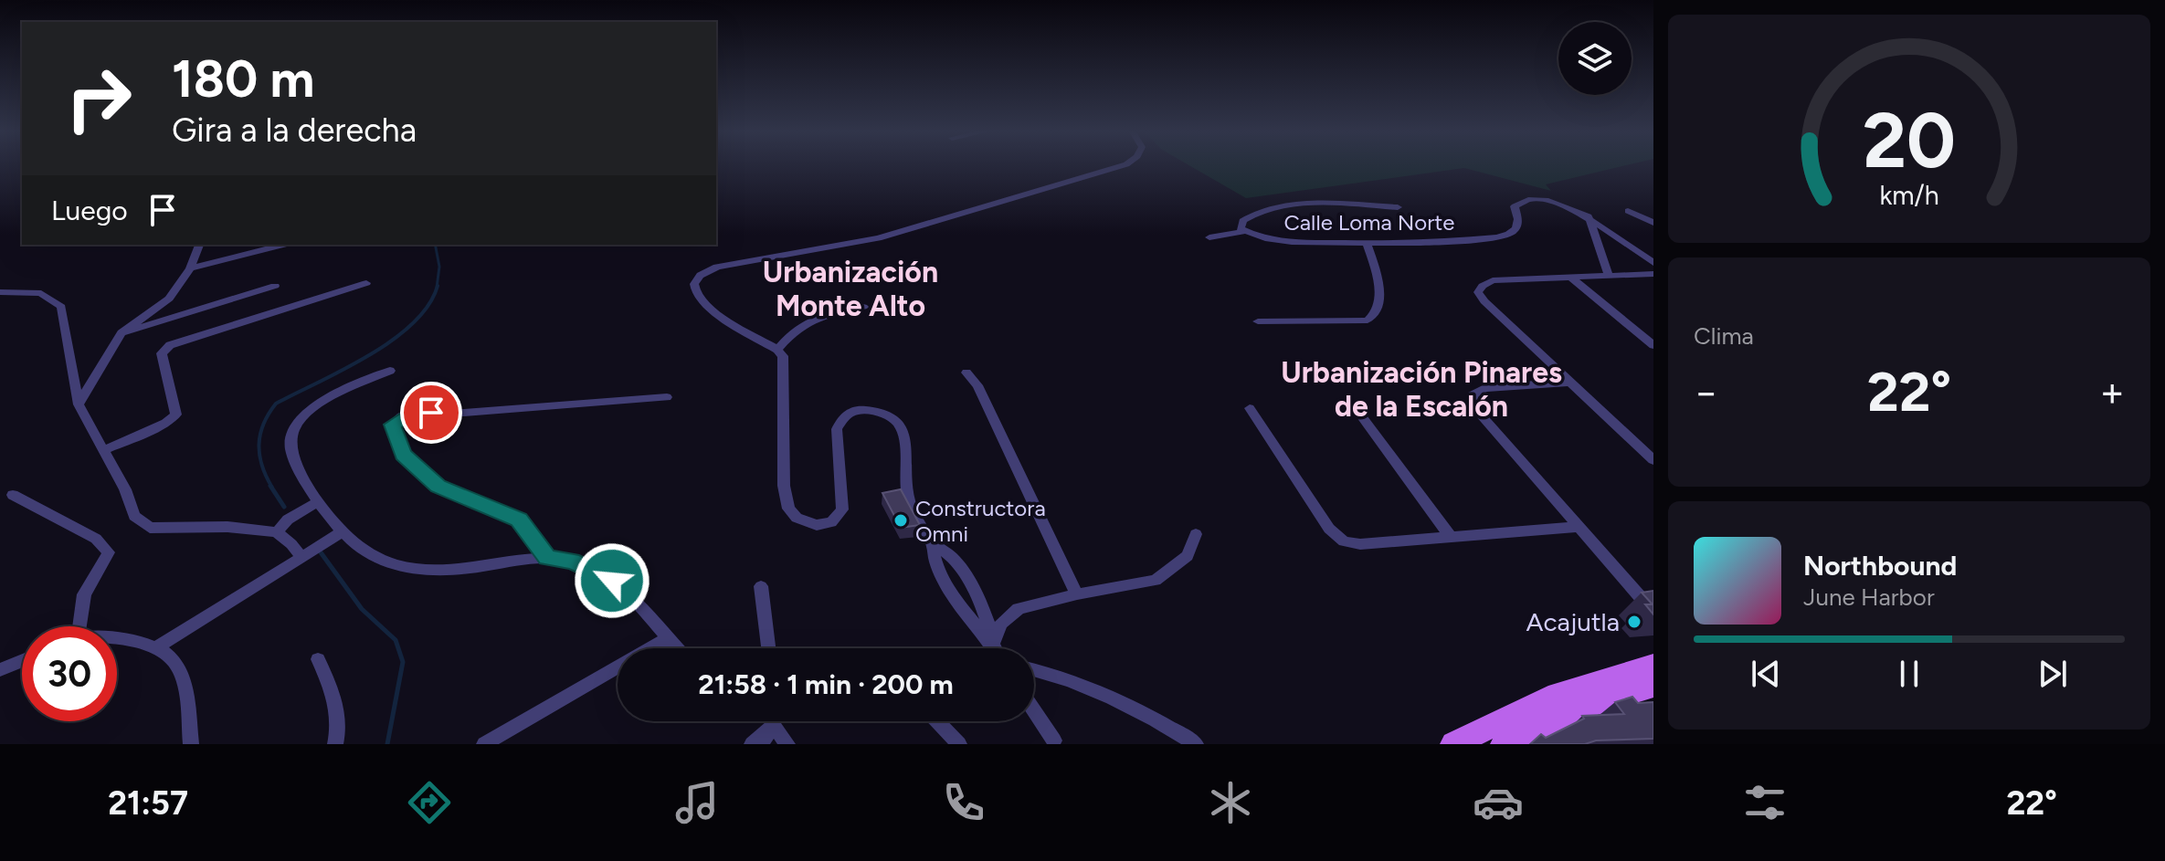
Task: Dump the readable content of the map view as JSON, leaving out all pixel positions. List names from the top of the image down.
{
  "streets": {
    "street": ["Calle Loma Norte"]
  },
  "districts": ["Urbanización Monte Alto", "Urbanización Pinares de la Escalón"],
  "places": ["Constructora Omni", "Acajutla"],
  "page": {
    "turn": ["180 m", "Gira a la derecha"],
    "then": "Luego",
    "tile": "Clima",
    "heat": ["−", "22°", "+"],
    "song": ["Northbound", "June Harbor"],
    "limit": "30",
    "trip": "21:58 · 1 min · 200 m",
    "tabs": ["21:57", "22°"],
    "gauge": ["20", "km/h"]
  }
}
